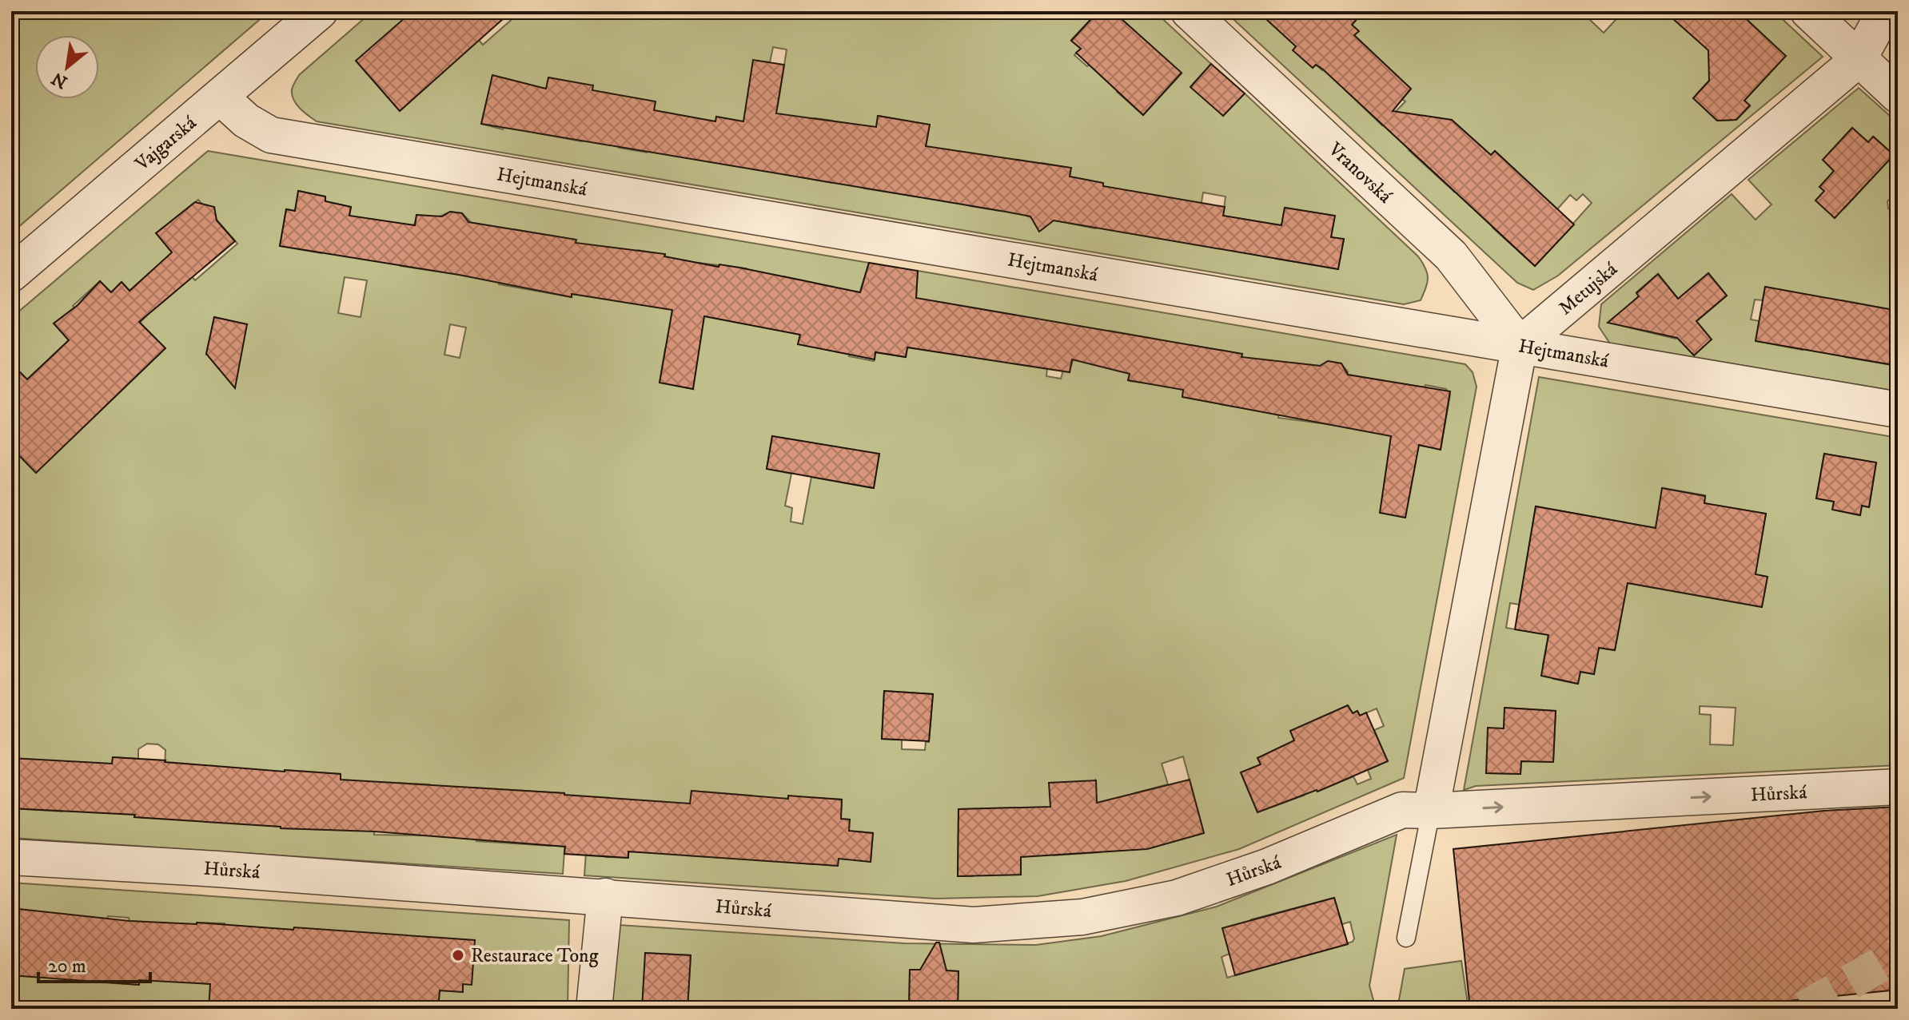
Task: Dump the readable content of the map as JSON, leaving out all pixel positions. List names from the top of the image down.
{
  "streets": {
    "street": [
      "Vajgarská",
      "Vranovská",
      "Hejtmanská",
      "Metujská",
      "Hůrská"
    ]
  },
  "crossings": [
    ["Vajgarská", "Hejtmanská"],
    ["Vranovská", "Hejtmanská"],
    ["Vranovská", "Metujská"],
    ["Hejtmanská", "Metujská"]
  ],
  "places": ["Restaurace Tong"],
  "scale_bar": "20 m",
  "north": "bottom left"
}
